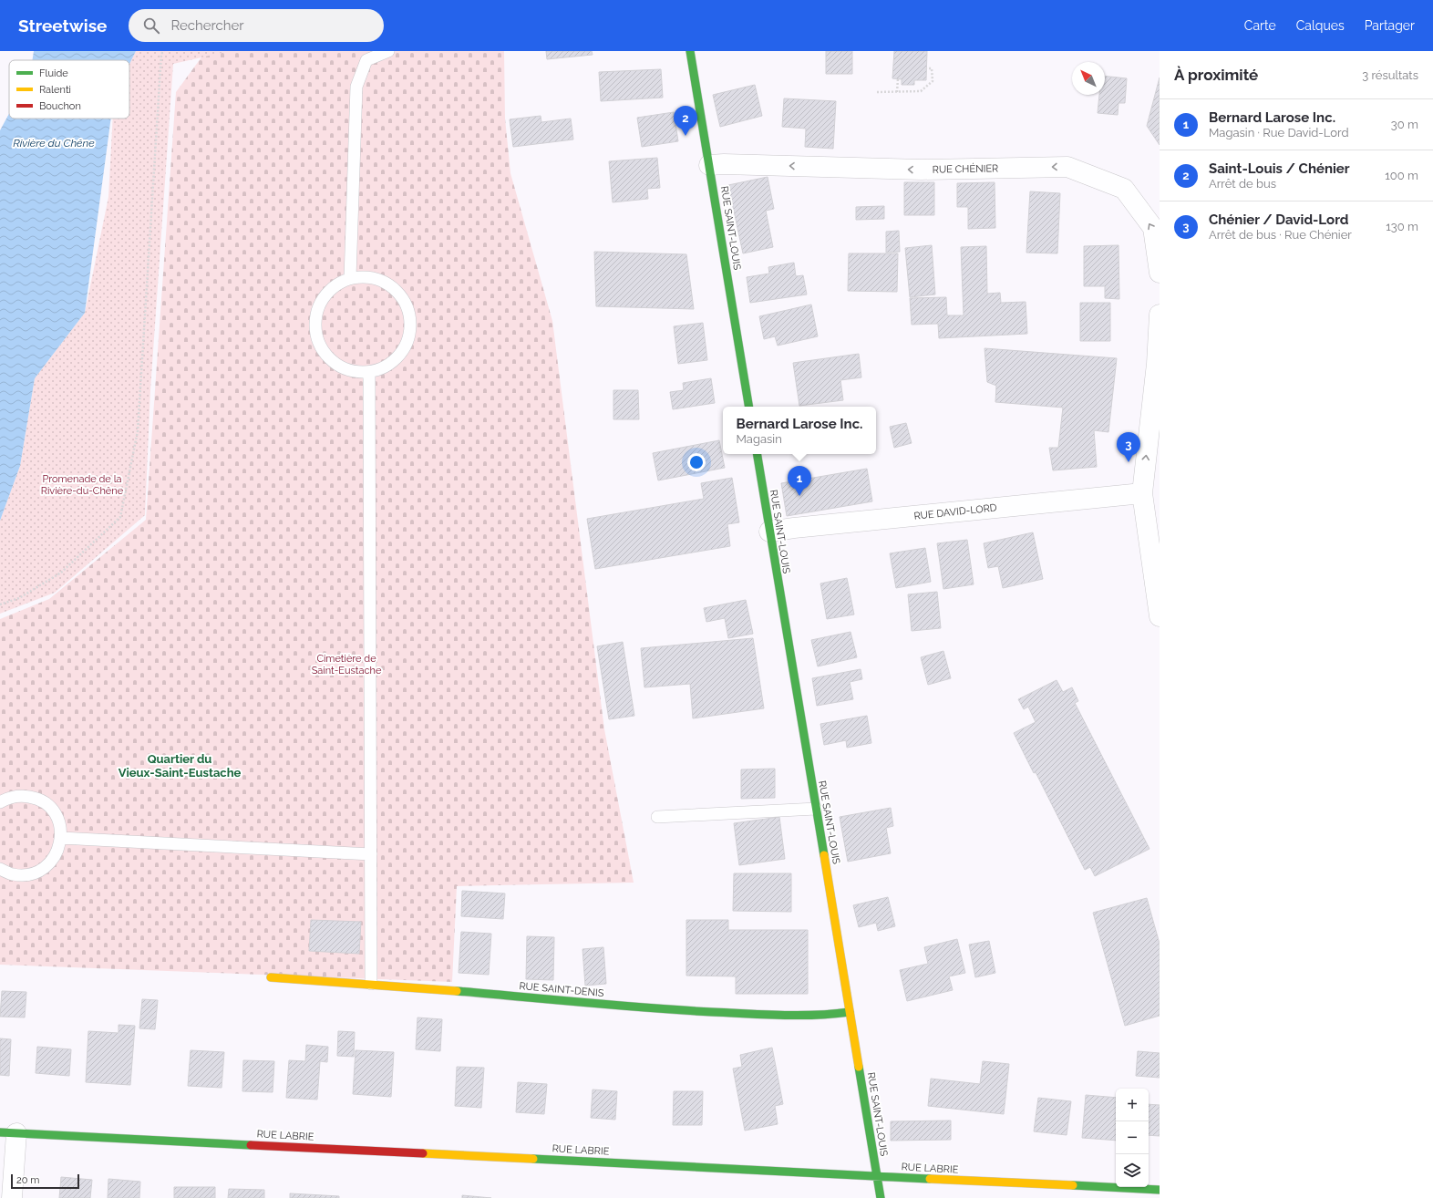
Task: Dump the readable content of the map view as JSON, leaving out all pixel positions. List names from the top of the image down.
{
  "streets": {
    "street": [
      "RUE CHÉNIER",
      "RUE SAINT-LOUIS",
      "RUE DAVID-LORD",
      "RUE SAINT-DENIS",
      "RUE LABRIE"
    ]
  },
  "crossings": [
    ["RUE CHÉNIER", "RUE SAINT-LOUIS"],
    ["RUE SAINT-LOUIS", "RUE DAVID-LORD"],
    ["RUE SAINT-LOUIS", "RUE SAINT-DENIS"],
    ["RUE SAINT-LOUIS", "RUE LABRIE"]
  ],
  "one_way": ["RUE CHÉNIER"],
  "districts": ["Quartier du Vieux-Saint-Eustache"],
  "water": ["Rivière du Chêne"],
  "parks": ["Promenade de la Rivière-du-Chêne", "Cimetière de Saint-Eustache"],
  "legend": ["Fluide", "Ralenti", "Bouchon"],
  "scale_bar": "20 m",
  "north": "top left",
  "page": {
    "header": "Streetwise",
    "search": "Rechercher",
    "nav": ["Carte", "Calques", "Partager"],
    "heading": ["À proximité", "3 résultats"],
    "list": [
      {
        "mark": "1",
        "name": "Bernard Larose Inc.",
        "note": "Magasin · Rue David-Lord",
        "value": "30 m"
      },
      {
        "mark": "2",
        "name": "Saint-Louis / Chénier",
        "note": "Arrêt de bus",
        "value": "100 m"
      },
      {
        "mark": "3",
        "name": "Chénier / David-Lord",
        "note": "Arrêt de bus · Rue Chénier",
        "value": "130 m"
      }
    ],
    "pins": ["2", "3", "1"],
    "popup": ["Bernard Larose Inc.", "Magasin"],
    "map_buttons": ["+", "−"],
    "scale": "20 m"
  }
}
